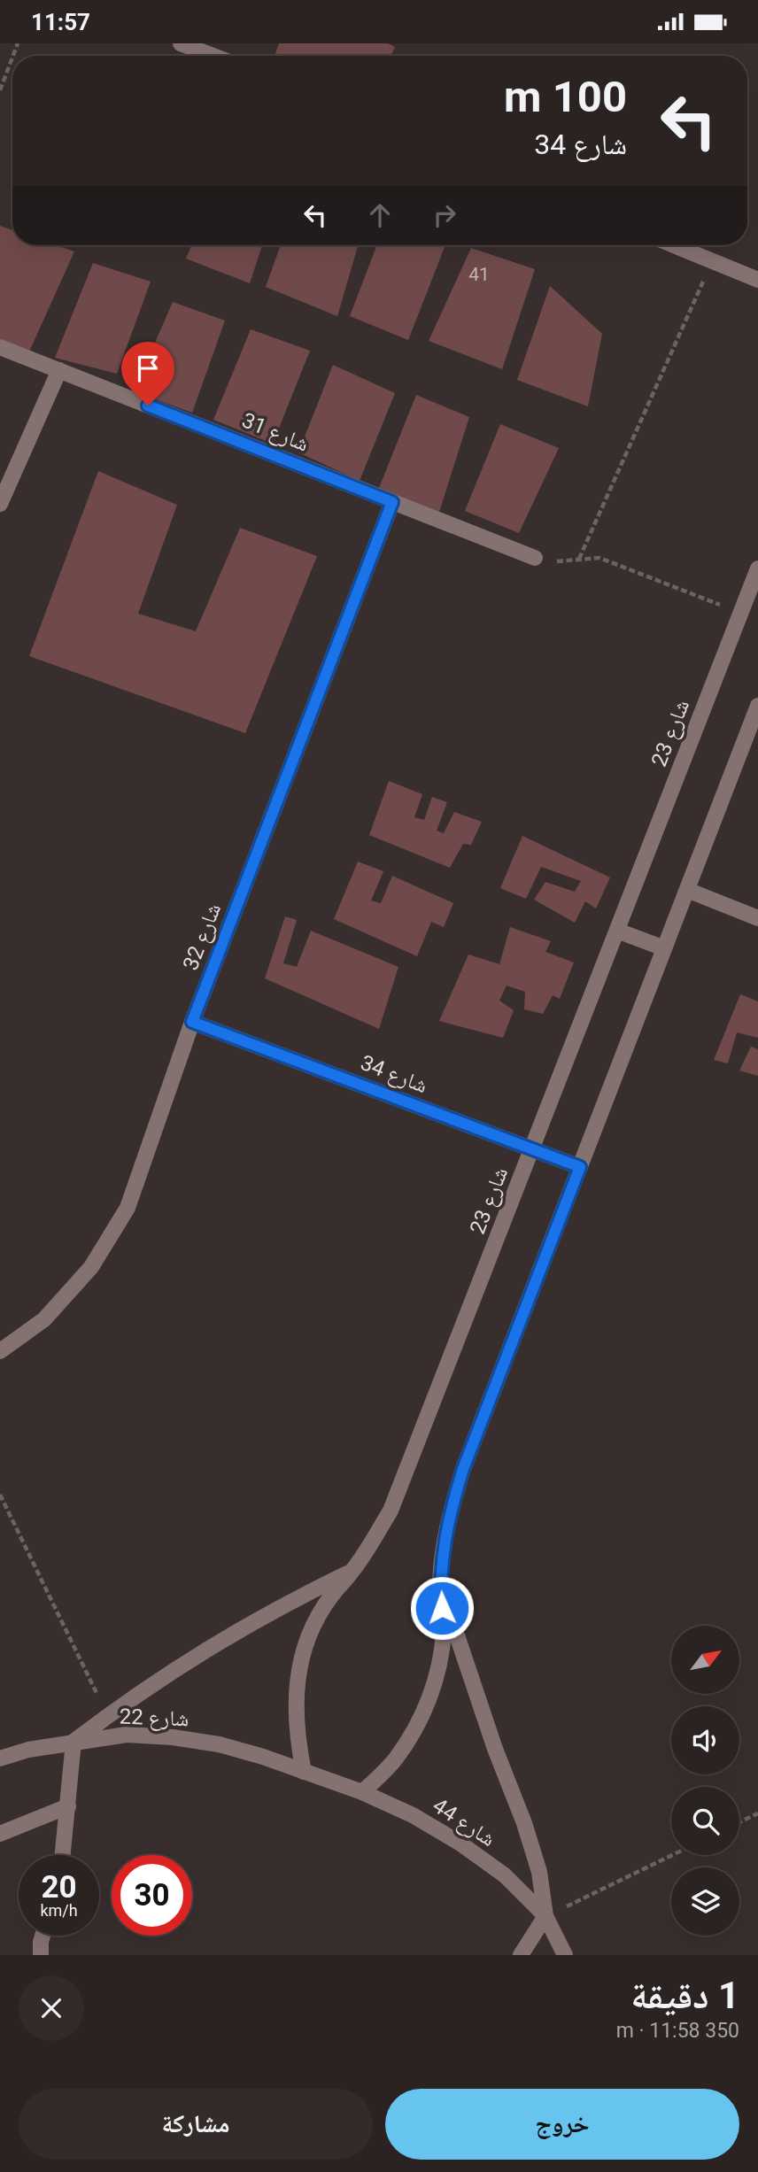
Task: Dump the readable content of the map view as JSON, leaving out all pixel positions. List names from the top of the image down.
{
  "streets": {
    "street": [
      "شارع 31",
      "شارع 23",
      "شارع 32",
      "شارع 34",
      "شارع 22",
      "شارع 44"
    ]
  },
  "crossings": [
    ["شارع 31", "شارع 32"],
    ["شارع 23", "شارع 34"],
    ["شارع 23", "شارع 22"],
    ["شارع 23", "شارع 44"],
    ["شارع 32", "شارع 34"],
    ["شارع 22", "شارع 44"]
  ],
  "house_numbers": ["41"],
  "north": "top right",
  "page": {
    "status": "11:57",
    "turn": ["100 m", "شارع 34"],
    "speed": "20 km/h",
    "limit": "30",
    "heading": ["1 دقيقة", "350 m · 11:58"],
    "buttons": ["خروج", "مشاركة"]
  }
}
